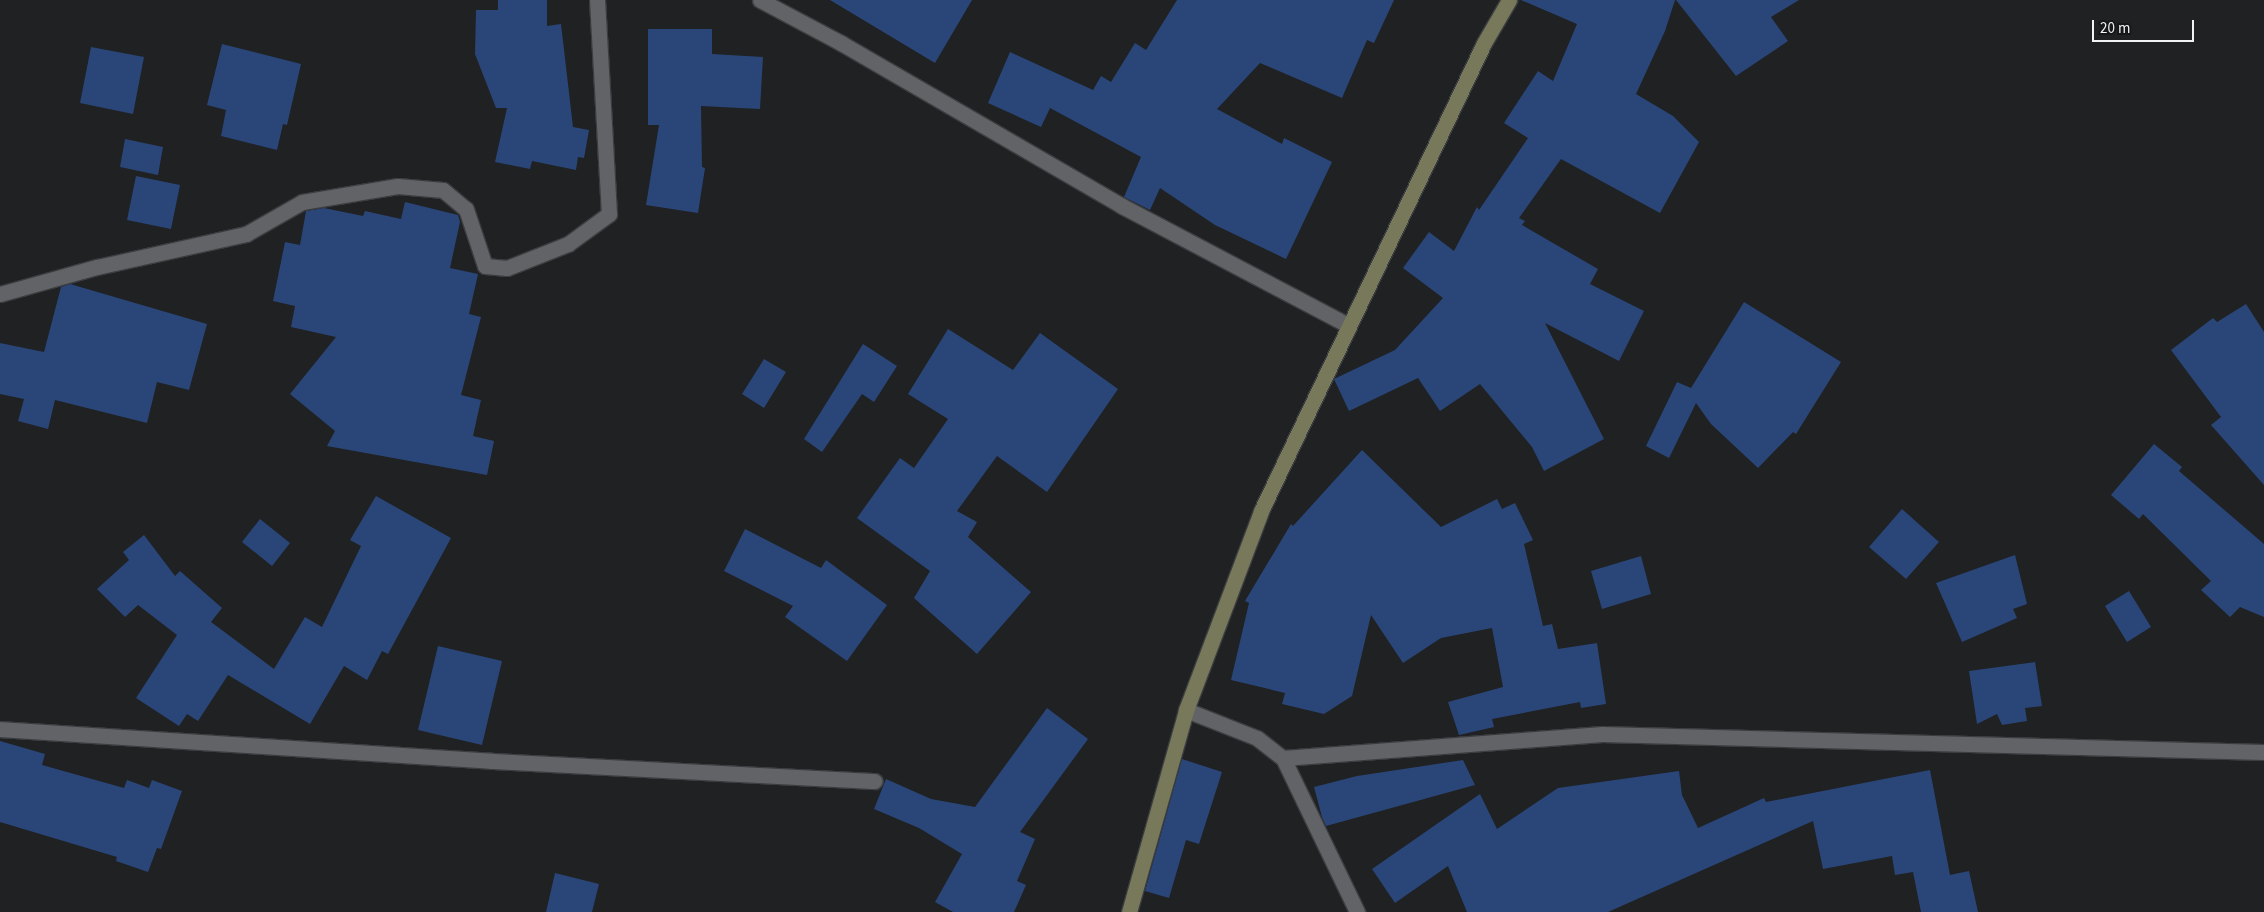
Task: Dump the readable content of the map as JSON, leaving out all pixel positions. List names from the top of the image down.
{
  "scale_bar": "20 m"
}
